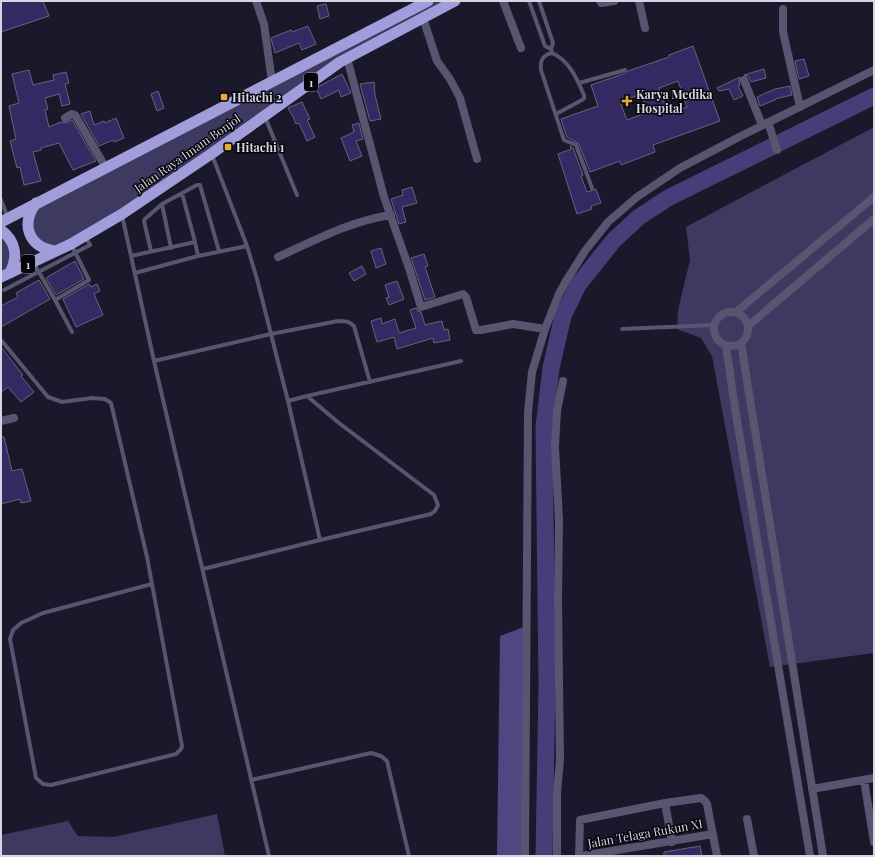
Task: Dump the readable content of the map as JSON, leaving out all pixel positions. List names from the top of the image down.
{
  "streets": {
    "highway": ["1", "Jalan Raya Imam Bonjol"],
    "street": ["Jalan Telaga Rukun XI"]
  },
  "crossings": [
    ["1", "Jalan Raya Imam Bonjol"]
  ],
  "places": {
    "transit": ["Hitachi 2", "Hitachi 1"],
    "health": ["Karya Medika Hospital"]
  }
}
